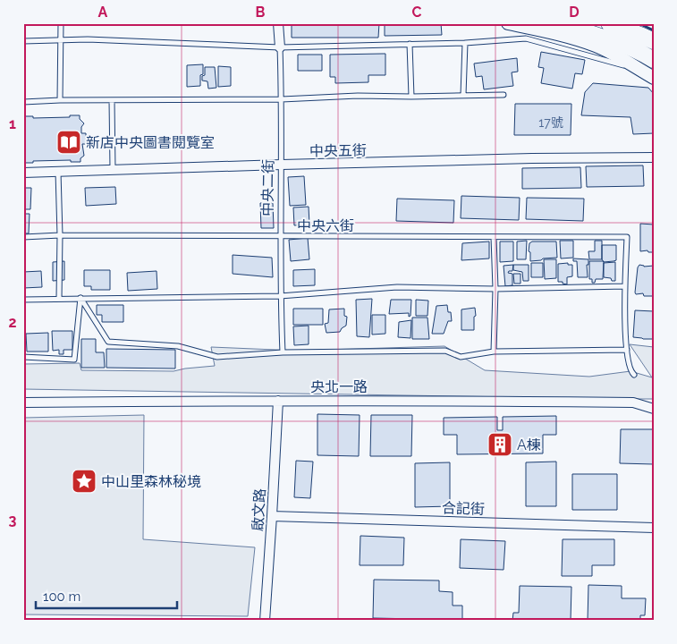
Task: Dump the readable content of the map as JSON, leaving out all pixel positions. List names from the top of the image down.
{
  "streets": {
    "street": [
      "中央五街",
      "中央二街",
      "央北一路",
      "合記街",
      "啟文路"
    ],
    "lane": ["中央六街"]
  },
  "crossings": [
    ["中央五街", "中央二街"],
    ["中央二街", "中央六街"],
    ["央北一路", "啟文路"],
    ["合記街", "啟文路"]
  ],
  "places": {
    "library": ["新店中央圖書閱覽室"],
    "building": ["A棟"],
    "place": ["中山里森林秘境"]
  },
  "house_numbers": ["17號"],
  "scale_bar": "100 m",
  "grid": {
    "columns": [
      "A",
      "B",
      "C",
      "D"
    ],
    "rows": ["1", "2", "3"]
  }
}
